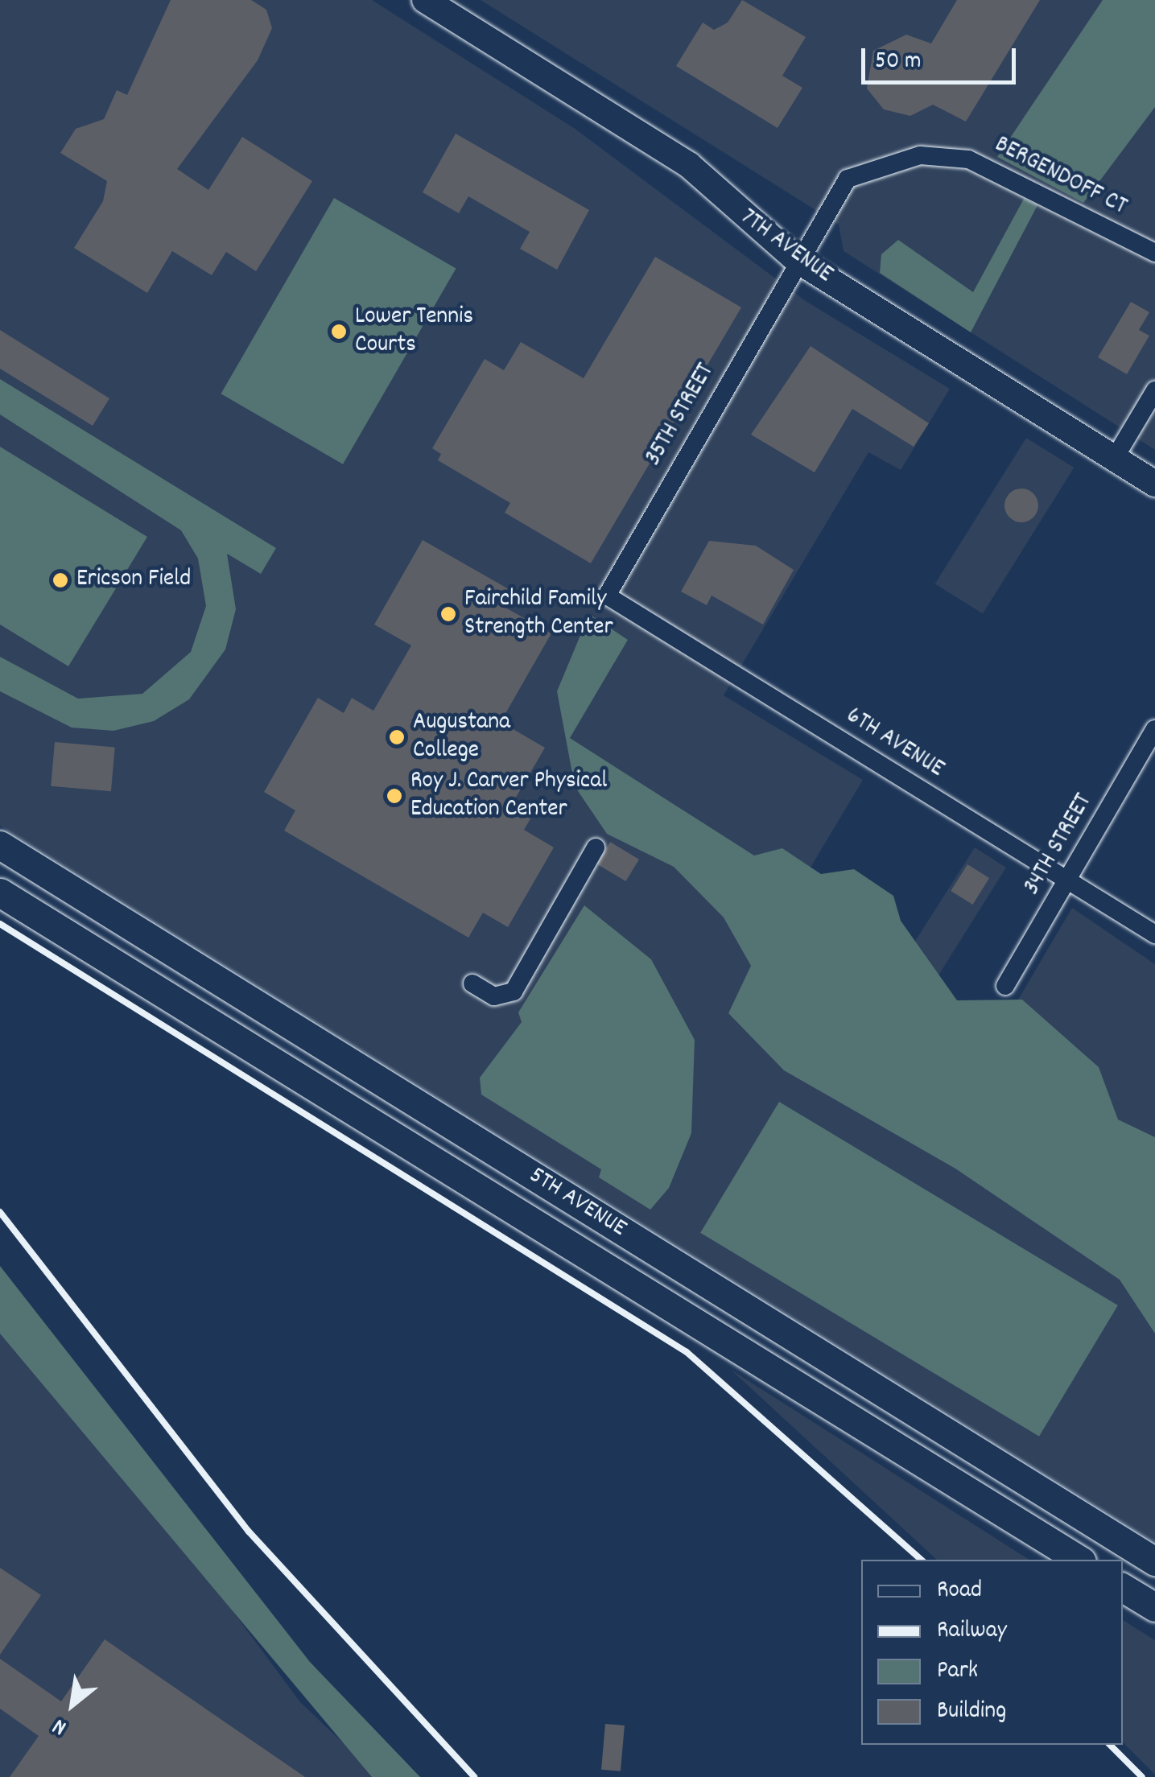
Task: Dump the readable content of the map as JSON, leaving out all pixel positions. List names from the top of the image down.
{
  "streets": {
    "main road": ["5TH AVENUE"],
    "street": [
      "BERGENDOFF CT",
      "7TH AVENUE",
      "35TH STREET",
      "6TH AVENUE",
      "34TH STREET"
    ]
  },
  "crossings": [
    ["BERGENDOFF CT", "7TH AVENUE"],
    ["BERGENDOFF CT", "35TH STREET"],
    ["7TH AVENUE", "35TH STREET"],
    ["35TH STREET", "6TH AVENUE"],
    ["6TH AVENUE", "34TH STREET"]
  ],
  "places": [
    "Lower Tennis Courts",
    "Ericson Field",
    "Fairchild Family Strength Center",
    "Augustana College",
    "Roy J. Carver Physical Education Center"
  ],
  "legend": [
    "Road",
    "Railway",
    "Park",
    "Building"
  ],
  "scale_bar": "50 m",
  "north": "bottom left"
}
